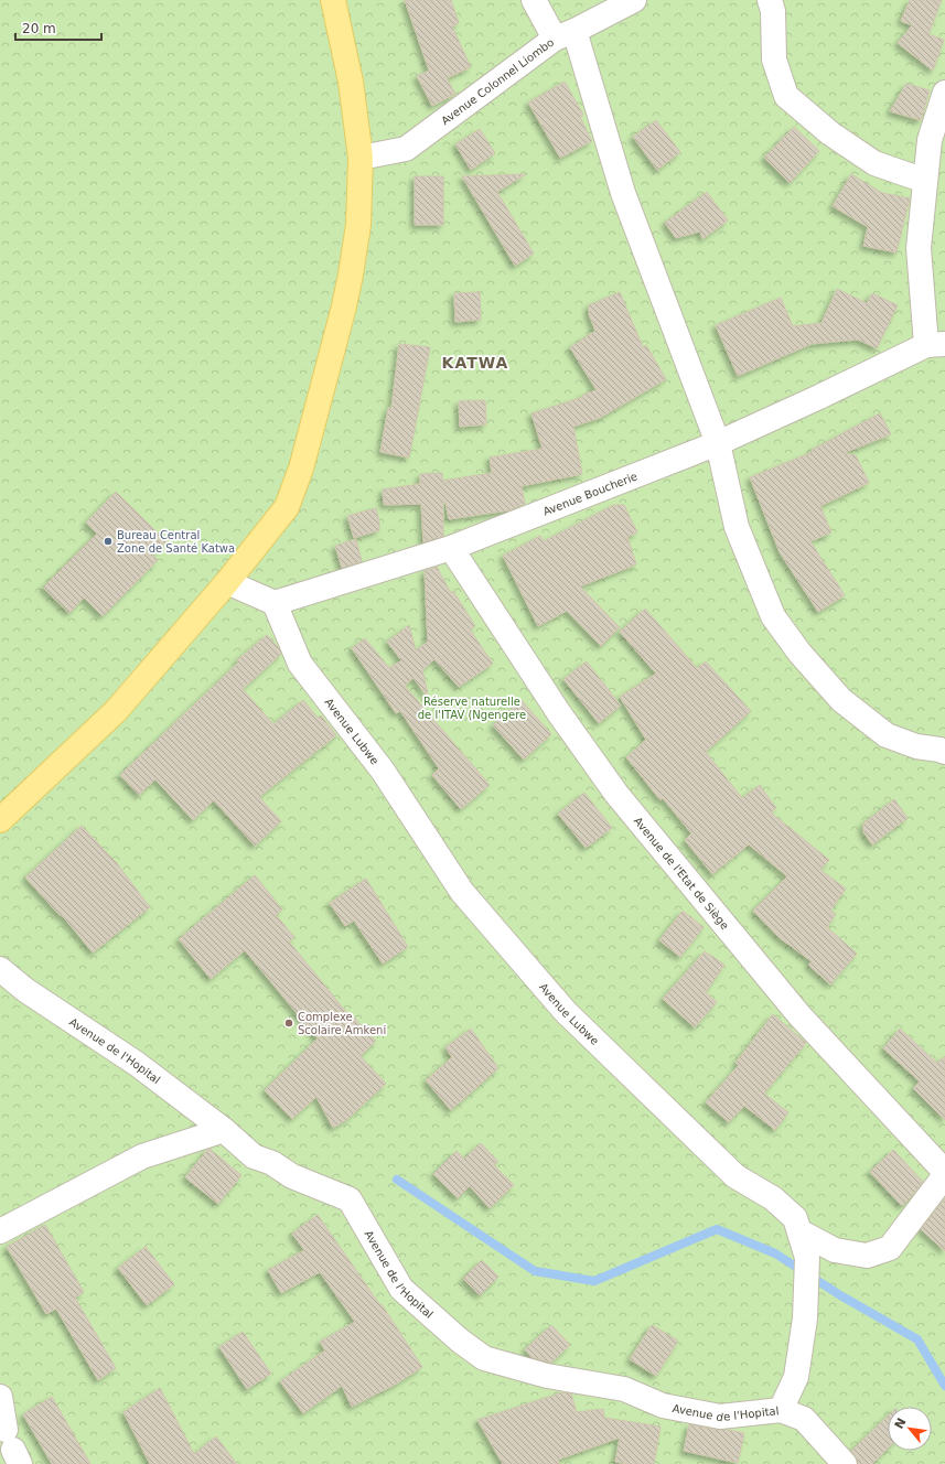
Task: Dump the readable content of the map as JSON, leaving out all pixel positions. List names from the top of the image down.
{
  "streets": {
    "street": [
      "Avenue Colonnel Liombo",
      "Avenue Boucherie",
      "Avenue Lubwe",
      "Avenue de l'Etat de Siège",
      "Avenue de l'Hopital"
    ]
  },
  "crossings": [
    ["Avenue Boucherie", "Avenue Lubwe"],
    ["Avenue Boucherie", "Avenue de l'Etat de Siège"],
    ["Avenue Lubwe", "Avenue de l'Hopital"]
  ],
  "districts": ["KATWA"],
  "parks": ["Réserve naturelle de l'ITAV (Ngengere"],
  "places": ["Bureau Central Zone de Santé Katwa", "Complexe Scolaire Amkeni"],
  "scale_bar": "20 m",
  "north": "top left"
}
